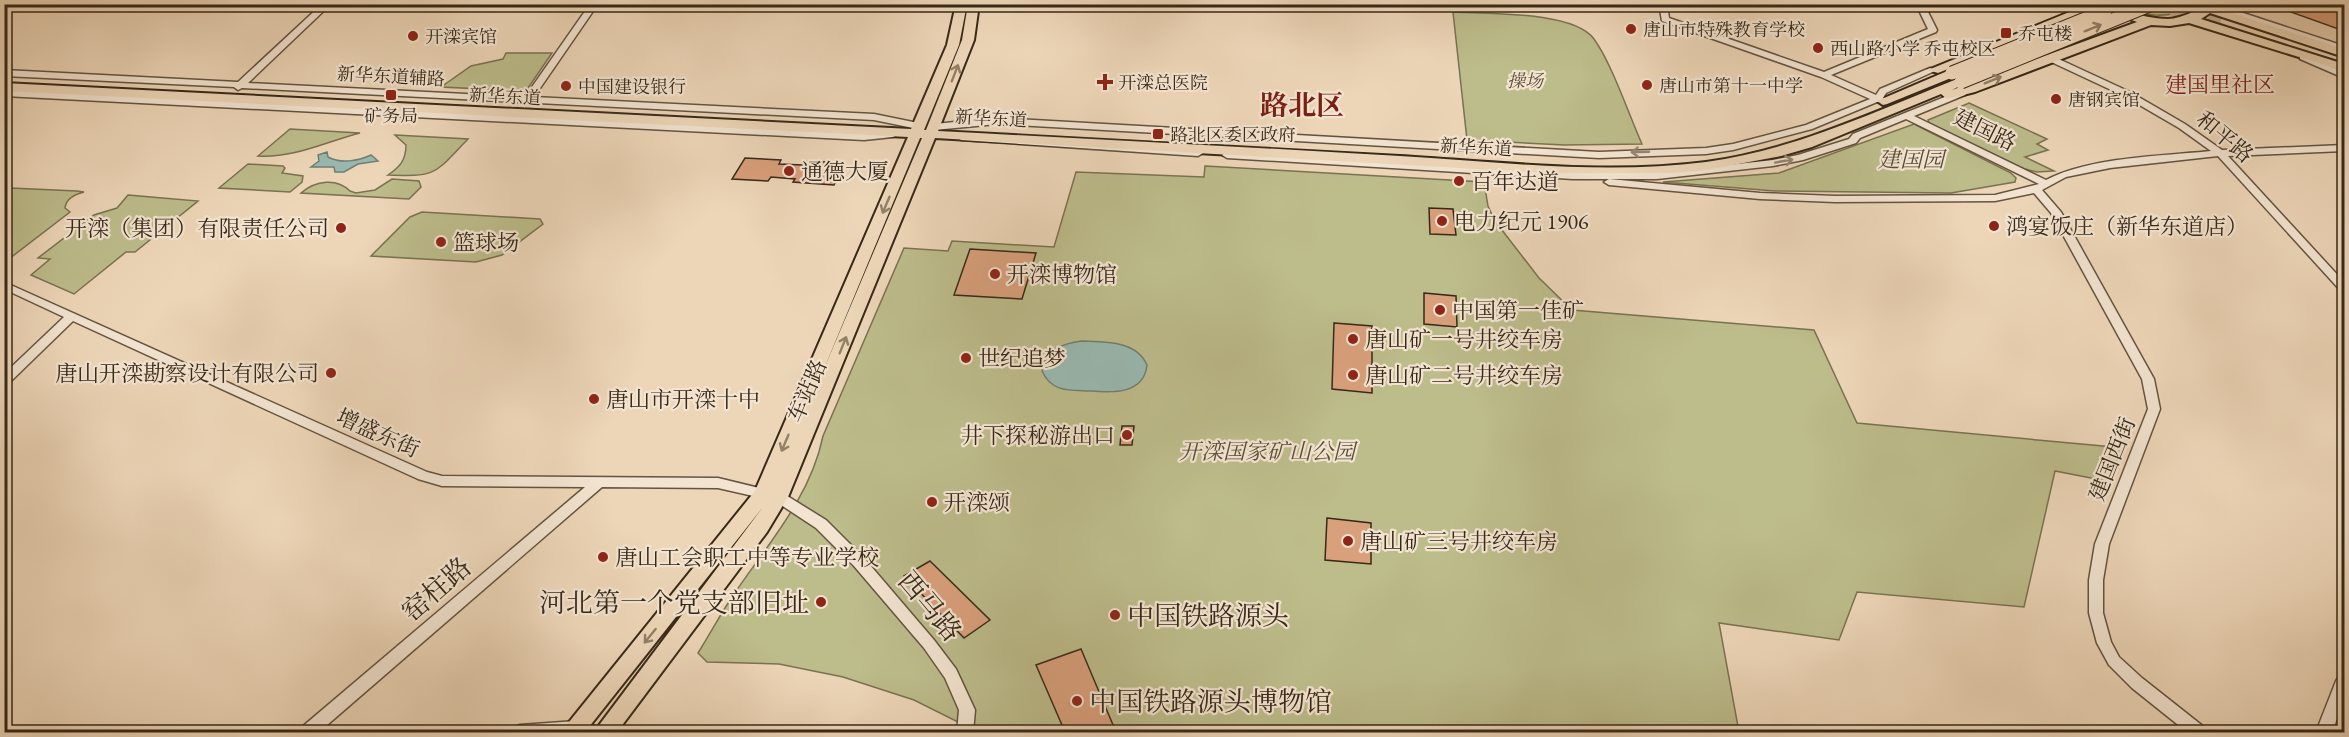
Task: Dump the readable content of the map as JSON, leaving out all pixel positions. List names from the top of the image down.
{
  "streets": {
    "main road": ["新华东道", "车站路"],
    "street": [
      "新华东道辅路",
      "建国路",
      "和平路",
      "增盛东街",
      "建国西街",
      "窑柱路",
      "西马路"
    ]
  },
  "crossings": [
    ["新华东道辅路", "新华东道"],
    ["新华东道辅路", "车站路"],
    ["新华东道", "车站路"],
    ["建国路", "建国西街"],
    ["车站路", "增盛东街"],
    ["车站路", "西马路"],
    ["增盛东街", "窑柱路"],
    ["增盛东街", "西马路"]
  ],
  "districts": ["建国里社区", "路北区"],
  "parks": ["操场", "建国园", "开滦国家矿山公园"],
  "places": {
    "other": [
      "唐山市特殊教育学校",
      "开滦宾馆",
      "西山路小学 乔屯校区",
      "唐山市第十一中学",
      "中国建设银行",
      "唐钢宾馆",
      "通德大厦",
      "百年达道",
      "电力纪元 1906",
      "鸿宴饭庄（新华东道店）",
      "开滦（集团）有限责任公司",
      "篮球场",
      "开滦博物馆",
      "中国第一佳矿",
      "唐山矿一号井绞车房",
      "世纪追梦",
      "唐山开滦勘察设计有限公司",
      "唐山矿二号井绞车房",
      "唐山市开滦十中",
      "井下探秘游出口",
      "开滦颂",
      "唐山矿三号井绞车房",
      "唐山工会职工中等专业学校",
      "河北第一个党支部旧址",
      "中国铁路源头",
      "中国铁路源头博物馆"
    ],
    "transit": ["乔屯楼", "矿务局", "路北区委区政府"],
    "health": ["开滦总医院"]
  }
}
